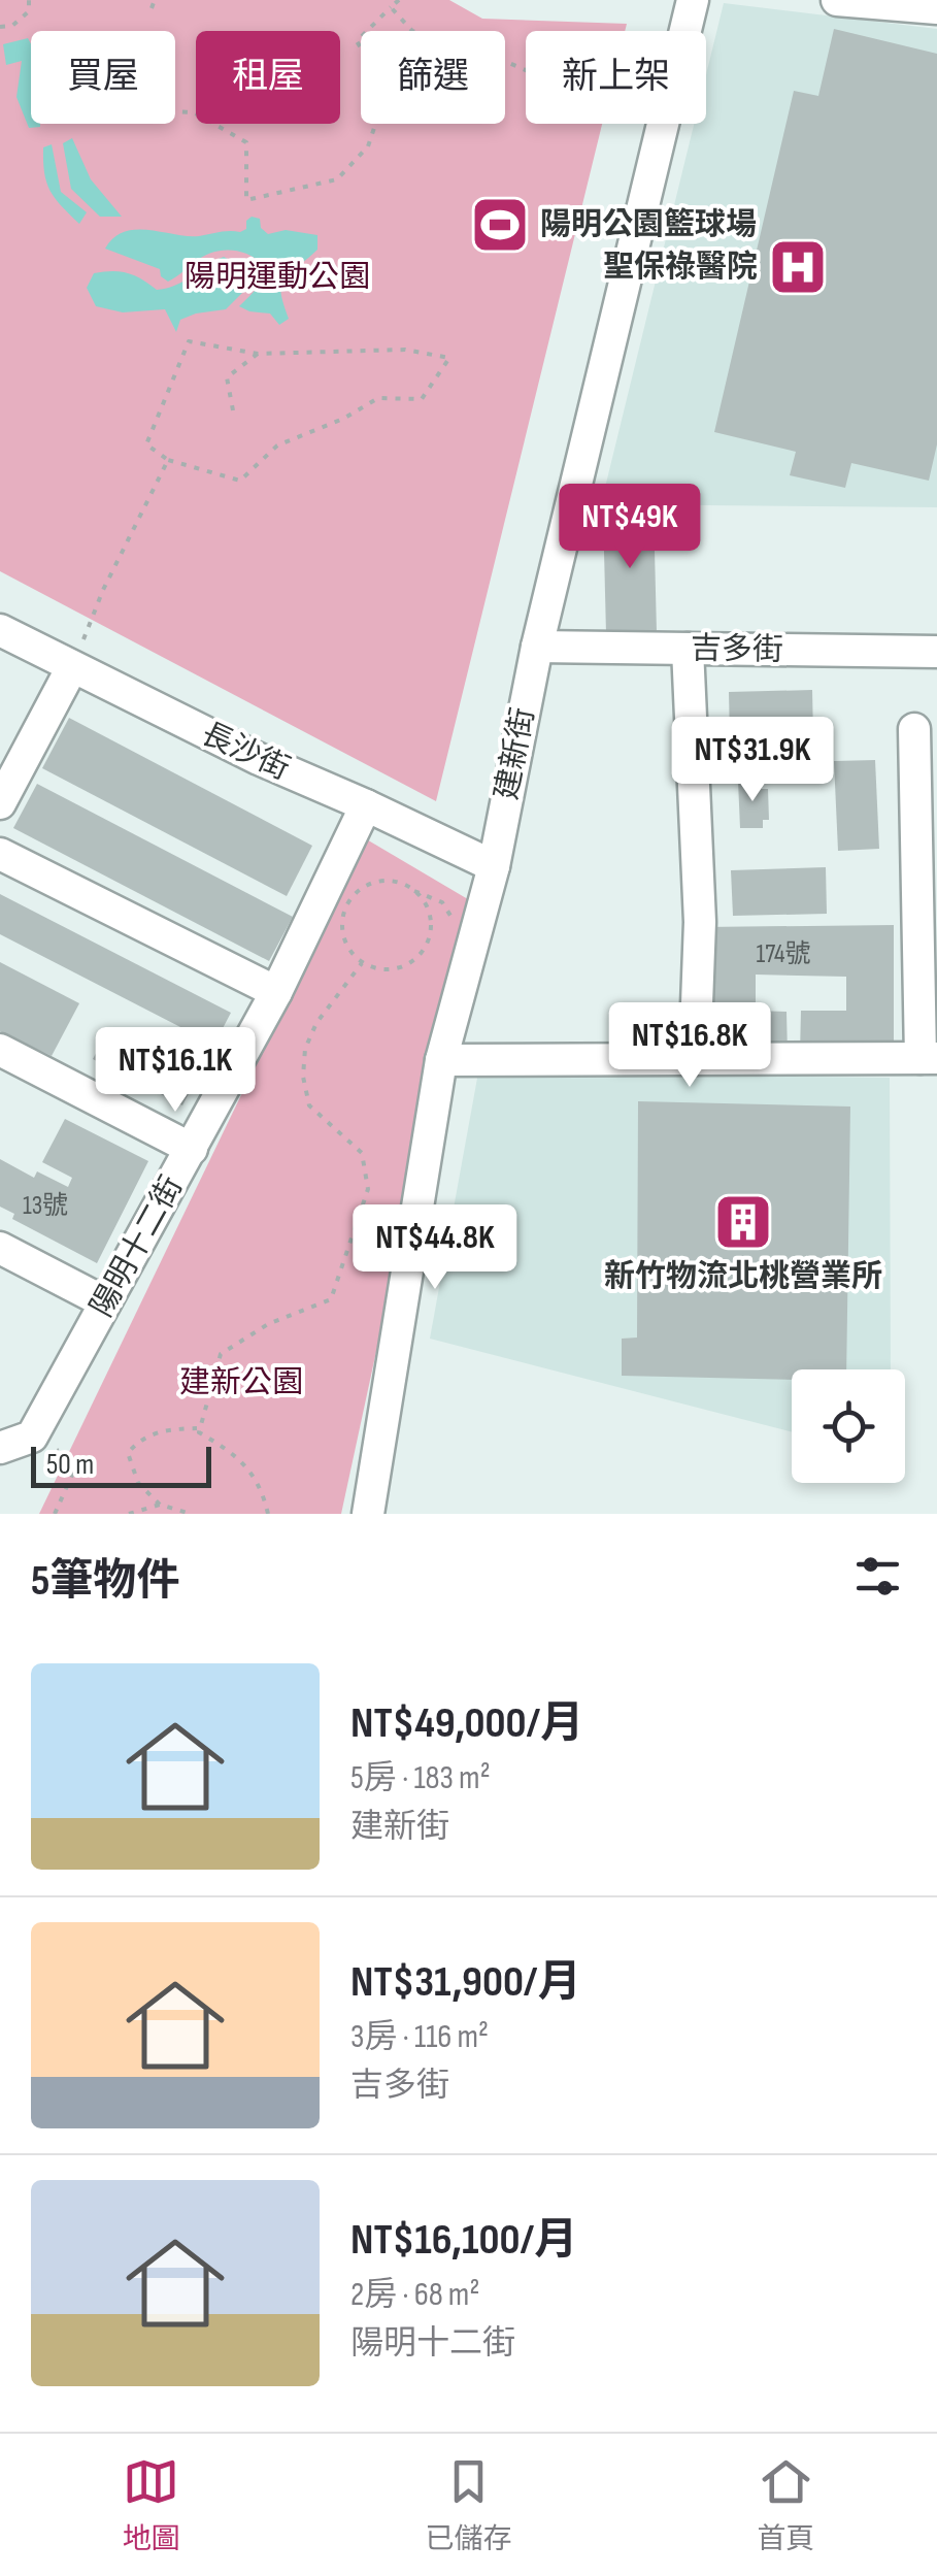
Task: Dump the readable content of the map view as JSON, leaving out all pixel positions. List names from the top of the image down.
{
  "streets": {
    "street": [
      "吉多街",
      "長沙街",
      "建新街",
      "陽明十二街"
    ]
  },
  "crossings": [
    ["吉多街", "建新街"],
    ["長沙街", "建新街"],
    ["長沙街", "陽明十二街"]
  ],
  "parks": ["陽明運動公園", "建新公園"],
  "places": {
    "sports": ["陽明公園籃球場"],
    "hospital": ["聖保祿醫院"],
    "building": ["新竹物流北桃營業所"]
  },
  "house_numbers": ["174號", "13號"],
  "scale_bar": "50 m",
  "page": {
    "chip": [
      "買屋",
      "租屋",
      "篩選",
      "新上架"
    ],
    "price": [
      "NT$49K",
      "NT$31.9K",
      "NT$16.8K",
      "NT$16.1K",
      "NT$44.8K"
    ],
    "scale": "50 m",
    "heading": "5筆物件",
    "list": [
      {
        "name": "NT$49,000/月",
        "note": "5房 · 183 m² · 建新街"
      },
      {
        "name": "NT$31,900/月",
        "note": "3房 · 116 m² · 吉多街"
      },
      {
        "name": "NT$16,100/月",
        "note": "2房 · 68 m² · 陽明十二街"
      }
    ],
    "tabs": ["地圖", "已儲存", "首頁"]
  }
}
